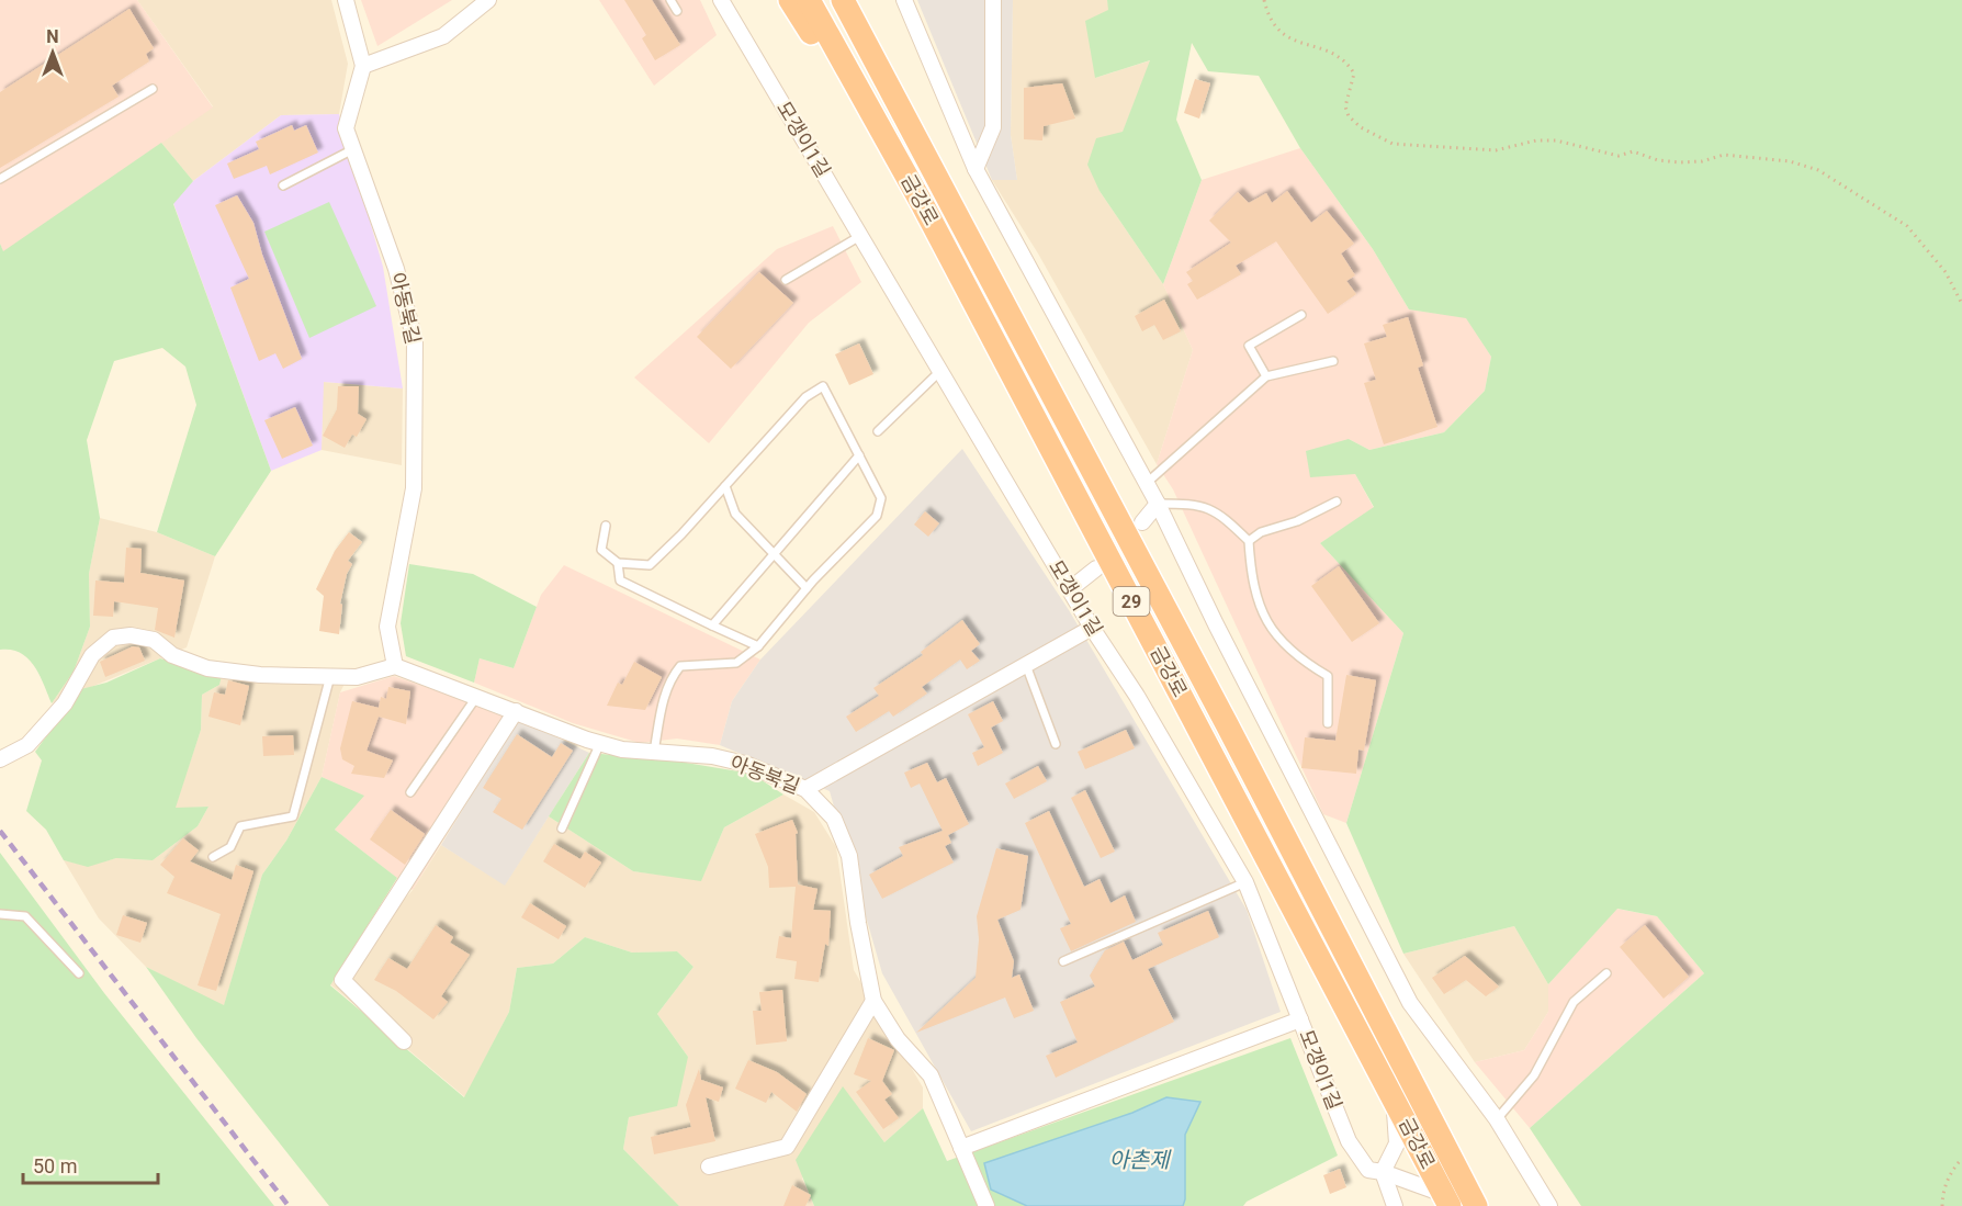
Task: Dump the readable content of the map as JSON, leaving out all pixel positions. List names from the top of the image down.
{
  "streets": {
    "highway": ["금강로", "29"],
    "street": ["모갱이1길", "아동북길"]
  },
  "crossings": [
    ["모갱이1길", "금강로"]
  ],
  "water": ["아촌제"],
  "scale_bar": "50 m",
  "north": "top"
}
